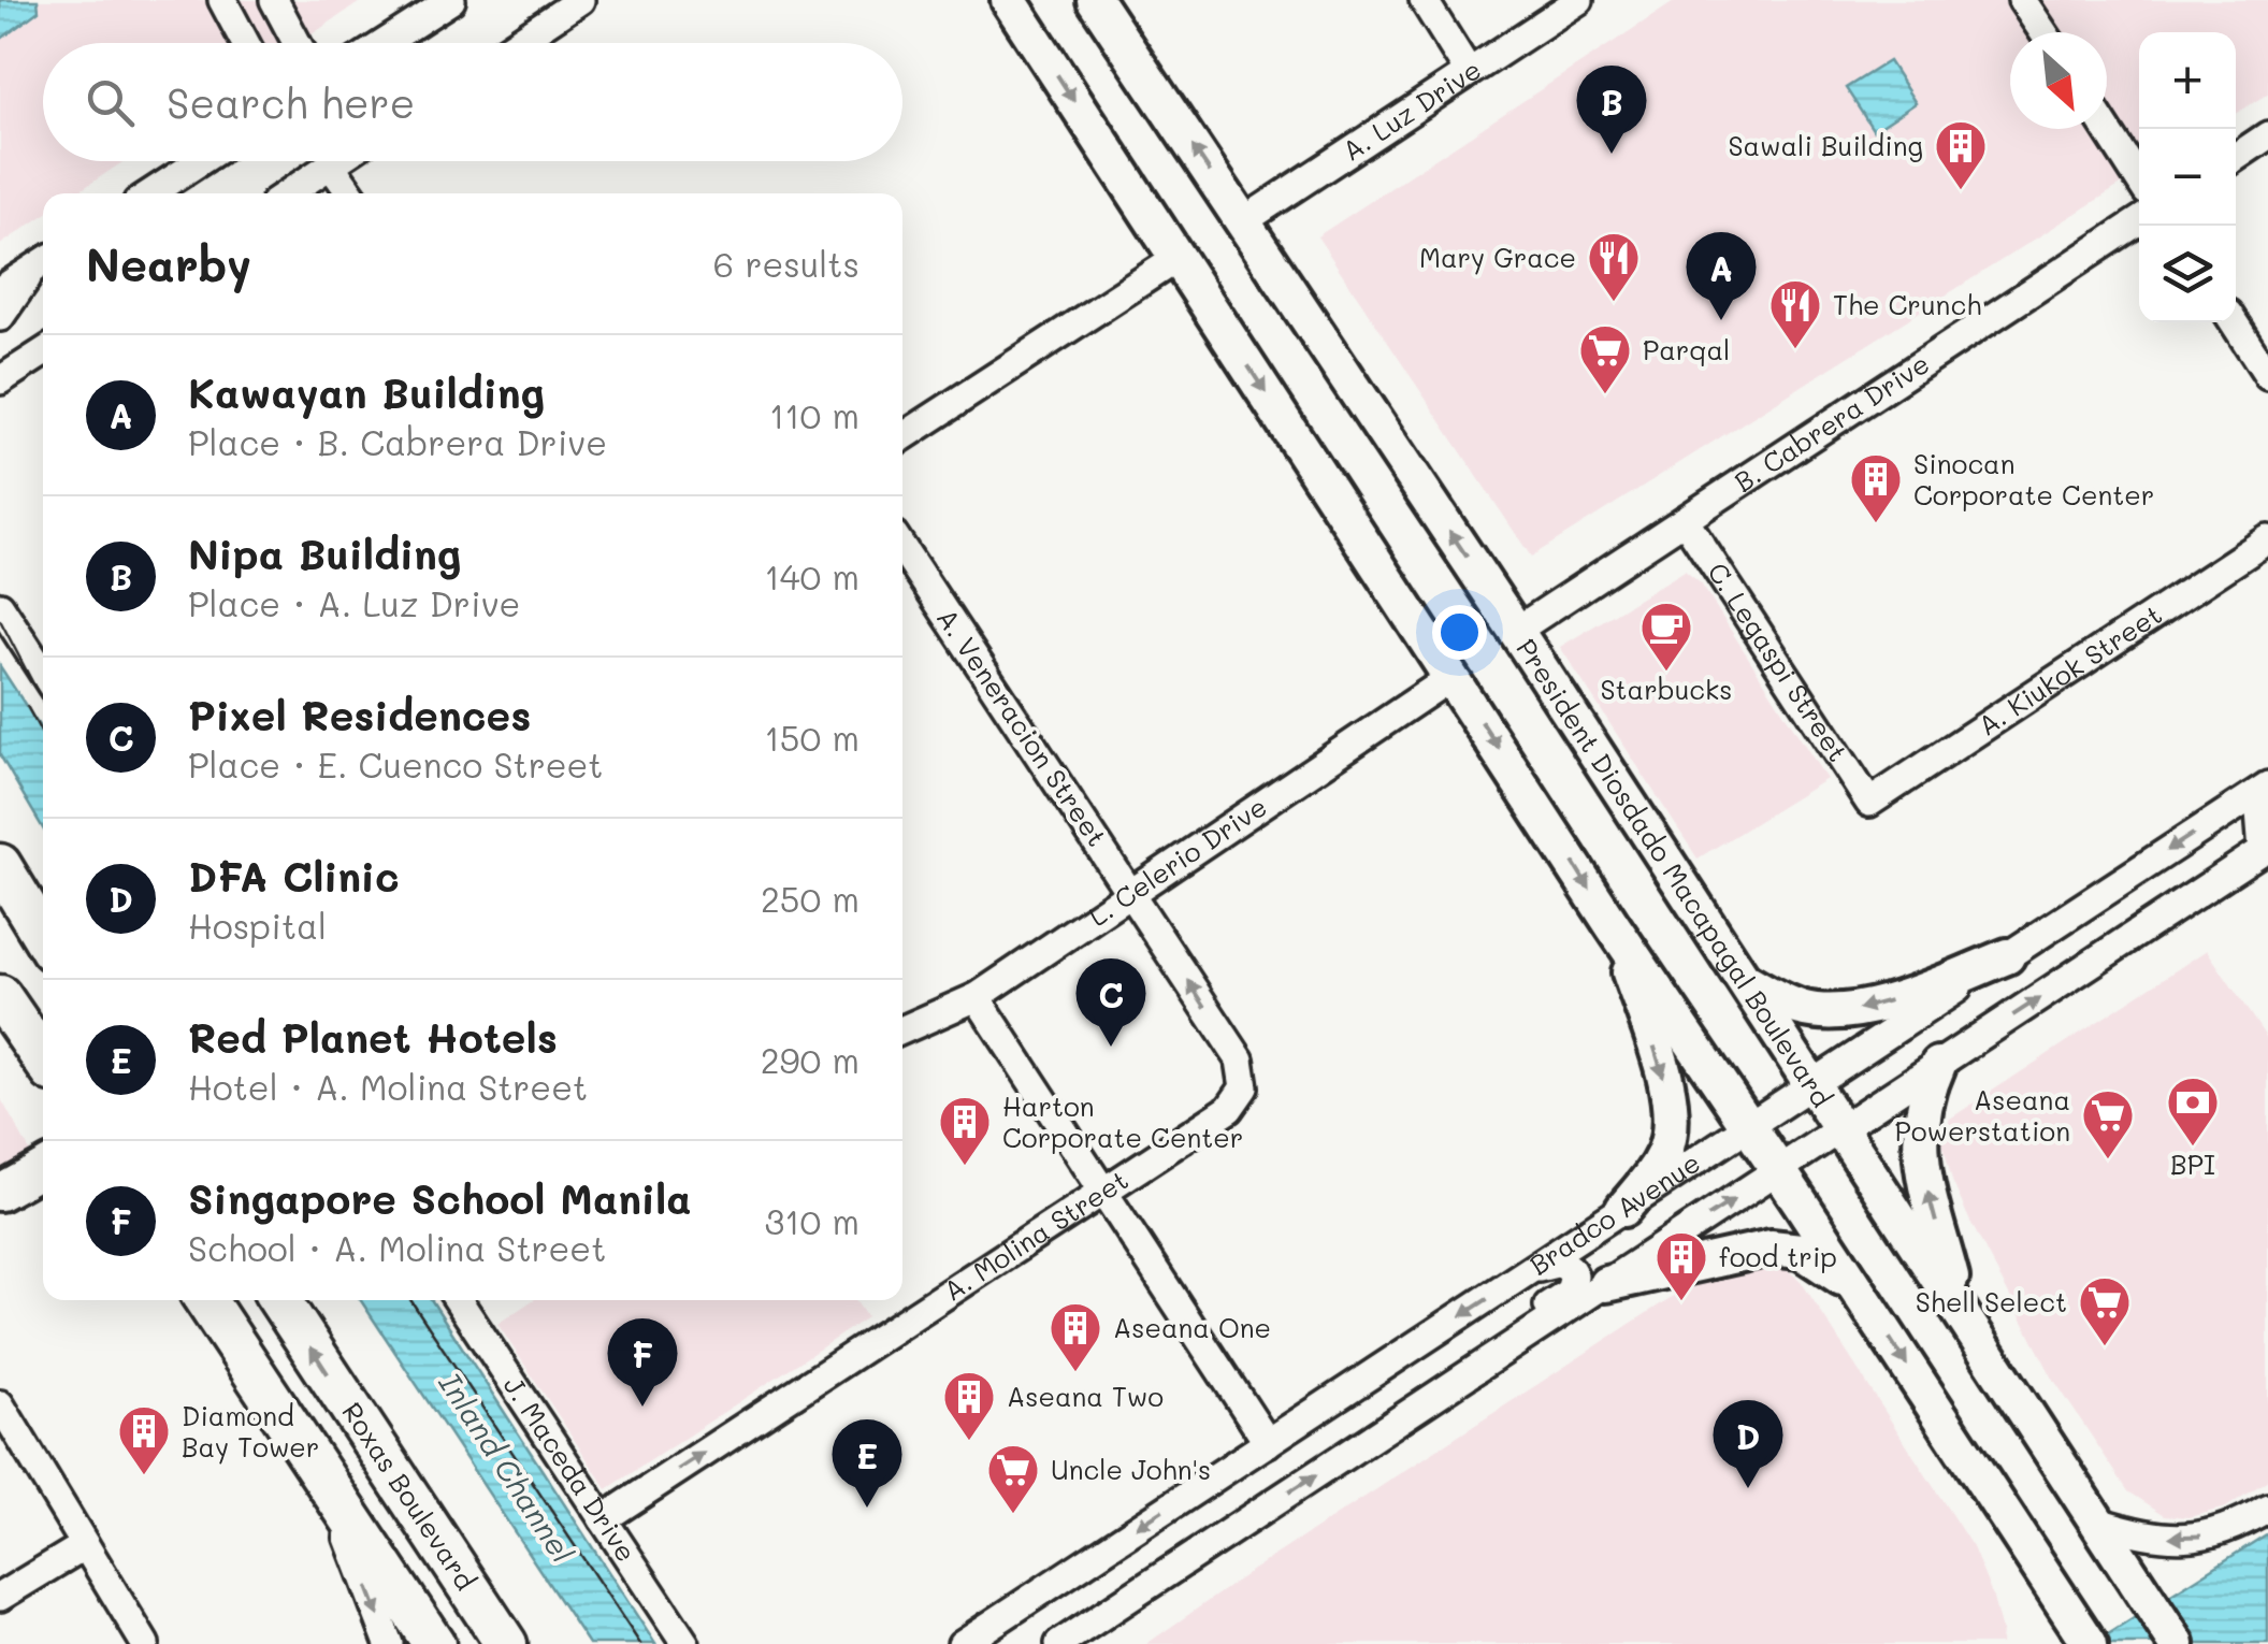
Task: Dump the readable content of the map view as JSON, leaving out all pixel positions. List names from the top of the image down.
{
  "streets": {
    "highway": ["Roxas Boulevard"],
    "main road": ["President Diosdado Macapagal Boulevard"],
    "street": [
      "A. Luz Drive",
      "B. Cabrera Drive",
      "C. Legaspi Street",
      "A. Kiukok Street",
      "A. Veneracion Street",
      "L. Celerio Drive",
      "Bradco Avenue",
      "A. Molina Street",
      "J. Maceda Drive"
    ]
  },
  "crossings": [
    ["A. Luz Drive", "President Diosdado Macapagal Boulevard"],
    ["B. Cabrera Drive", "C. Legaspi Street"],
    ["B. Cabrera Drive", "President Diosdado Macapagal Boulevard"],
    ["C. Legaspi Street", "A. Kiukok Street"],
    ["A. Veneracion Street", "L. Celerio Drive"],
    ["A. Veneracion Street", "A. Molina Street"],
    ["President Diosdado Macapagal Boulevard", "Bradco Avenue"],
    ["A. Molina Street", "J. Maceda Drive"]
  ],
  "one_way": ["A. Molina Street"],
  "water": ["Inland Channel"],
  "places": {
    "building": [
      "Sawali Building",
      "Sinocan Corporate Center",
      "Harton Corporate Center",
      "food trip",
      "Aseana One",
      "Aseana Two",
      "Diamond Bay Tower"
    ],
    "restaurant": ["Mary Grace", "The Crunch"],
    "supermarket": [
      "Parqal",
      "Aseana Powerstation",
      "Shell Select",
      "Uncle John's"
    ],
    "cafe": ["Starbucks"],
    "bank": ["BPI"]
  },
  "north": "bottom right",
  "page": {
    "map_buttons": ["+", "−"],
    "search": "Search here",
    "pins": [
      "B",
      "A",
      "C",
      "F",
      "D",
      "E"
    ],
    "heading": ["Nearby", "6 results"],
    "list": [
      {
        "mark": "A",
        "name": "Kawayan Building",
        "note": "Place · B. Cabrera Drive",
        "value": "110 m"
      },
      {
        "mark": "B",
        "name": "Nipa Building",
        "note": "Place · A. Luz Drive",
        "value": "140 m"
      },
      {
        "mark": "C",
        "name": "Pixel Residences",
        "note": "Place · E. Cuenco Street",
        "value": "150 m"
      },
      {
        "mark": "D",
        "name": "DFA Clinic",
        "note": "Hospital",
        "value": "250 m"
      },
      {
        "mark": "E",
        "name": "Red Planet Hotels",
        "note": "Hotel · A. Molina Street",
        "value": "290 m"
      },
      {
        "mark": "F",
        "name": "Singapore School Manila",
        "note": "School · A. Molina Street",
        "value": "310 m"
      }
    ]
  }
}
